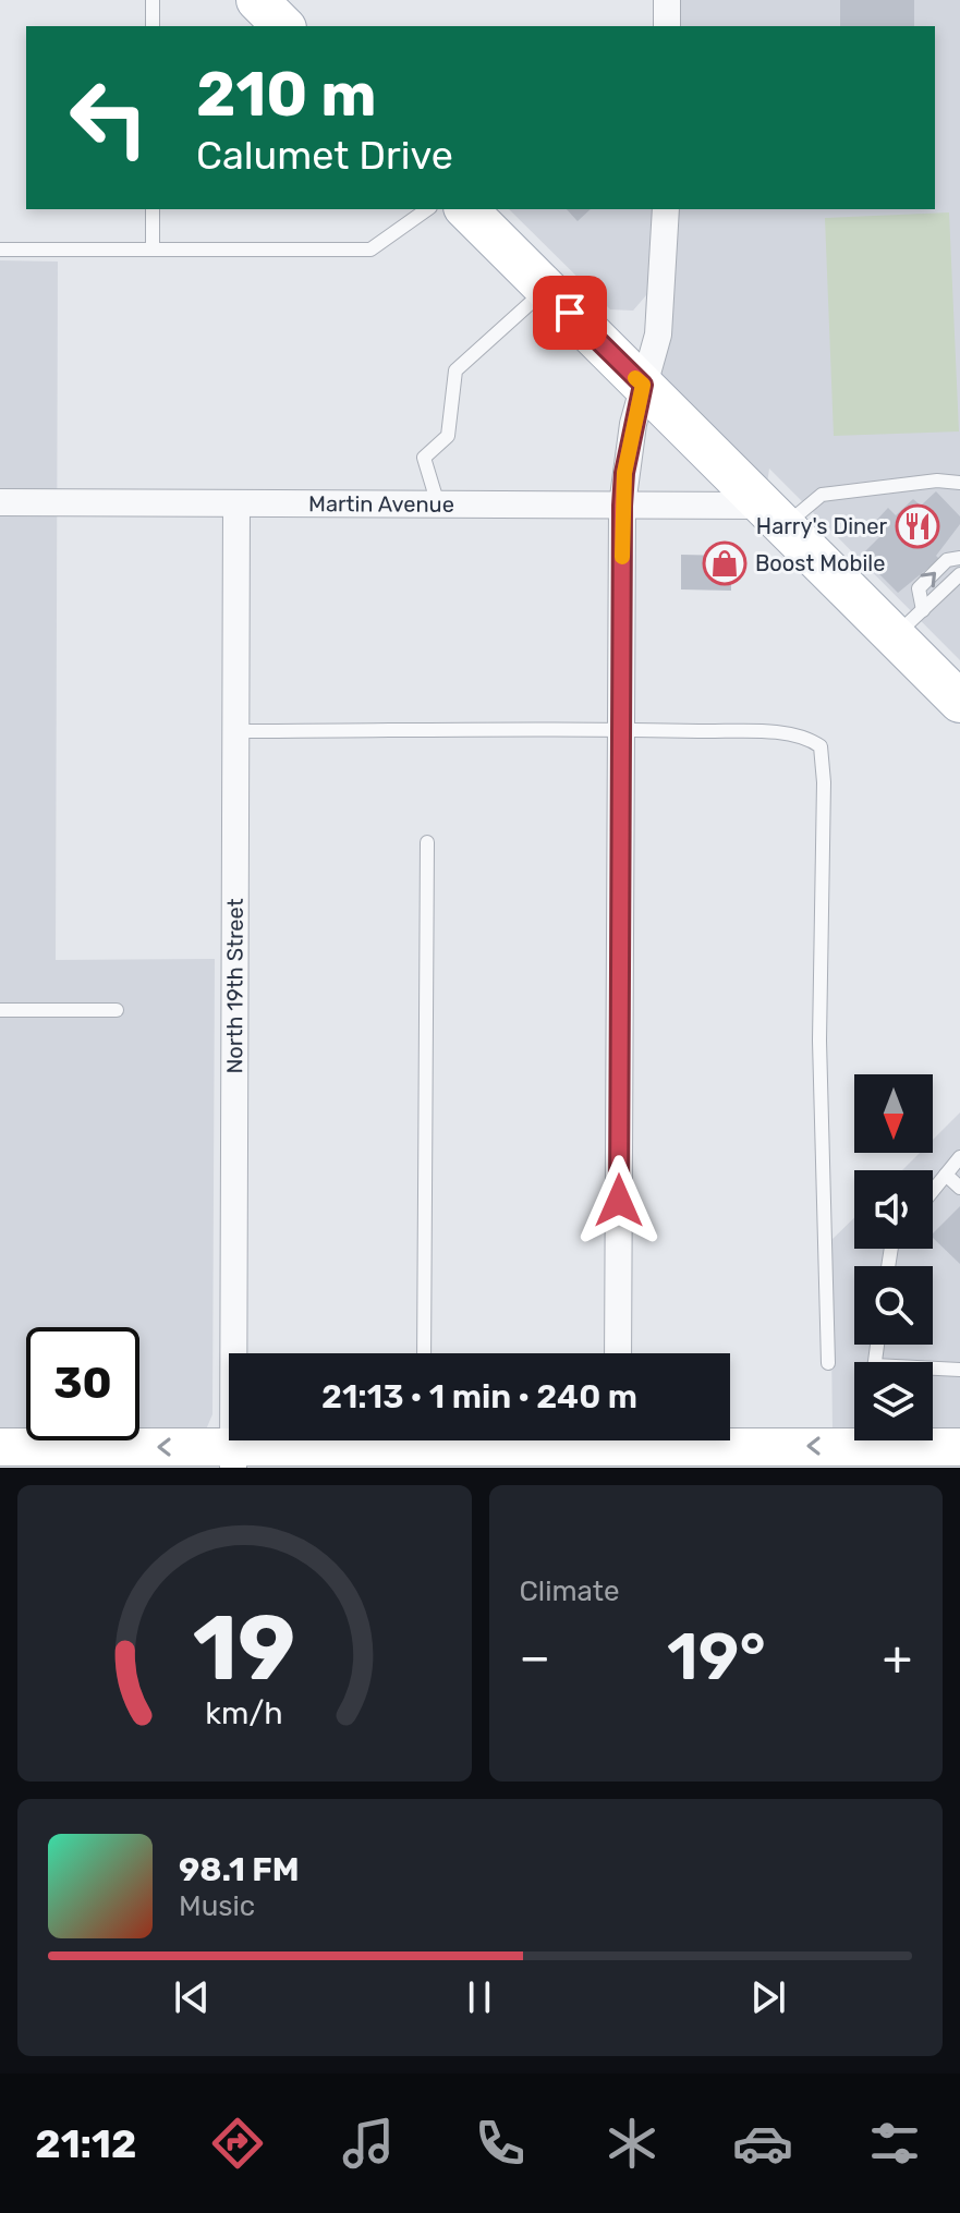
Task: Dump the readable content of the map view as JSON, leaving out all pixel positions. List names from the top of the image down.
{
  "streets": {
    "street": ["Martin Avenue", "North 19th Street"]
  },
  "crossings": [
    ["Martin Avenue", "North 19th Street"]
  ],
  "places": {
    "restaurant": ["Harry's Diner"],
    "shop": ["Boost Mobile"]
  },
  "north": "bottom",
  "page": {
    "turn": ["210 m", "Calumet Drive"],
    "limit": "30",
    "trip": "21:13 · 1 min · 240 m",
    "tile": "Climate",
    "heat": ["−", "19°", "+"],
    "song": ["98.1 FM", "Music"],
    "tabs": "21:12",
    "gauge": ["19", "km/h"]
  }
}
